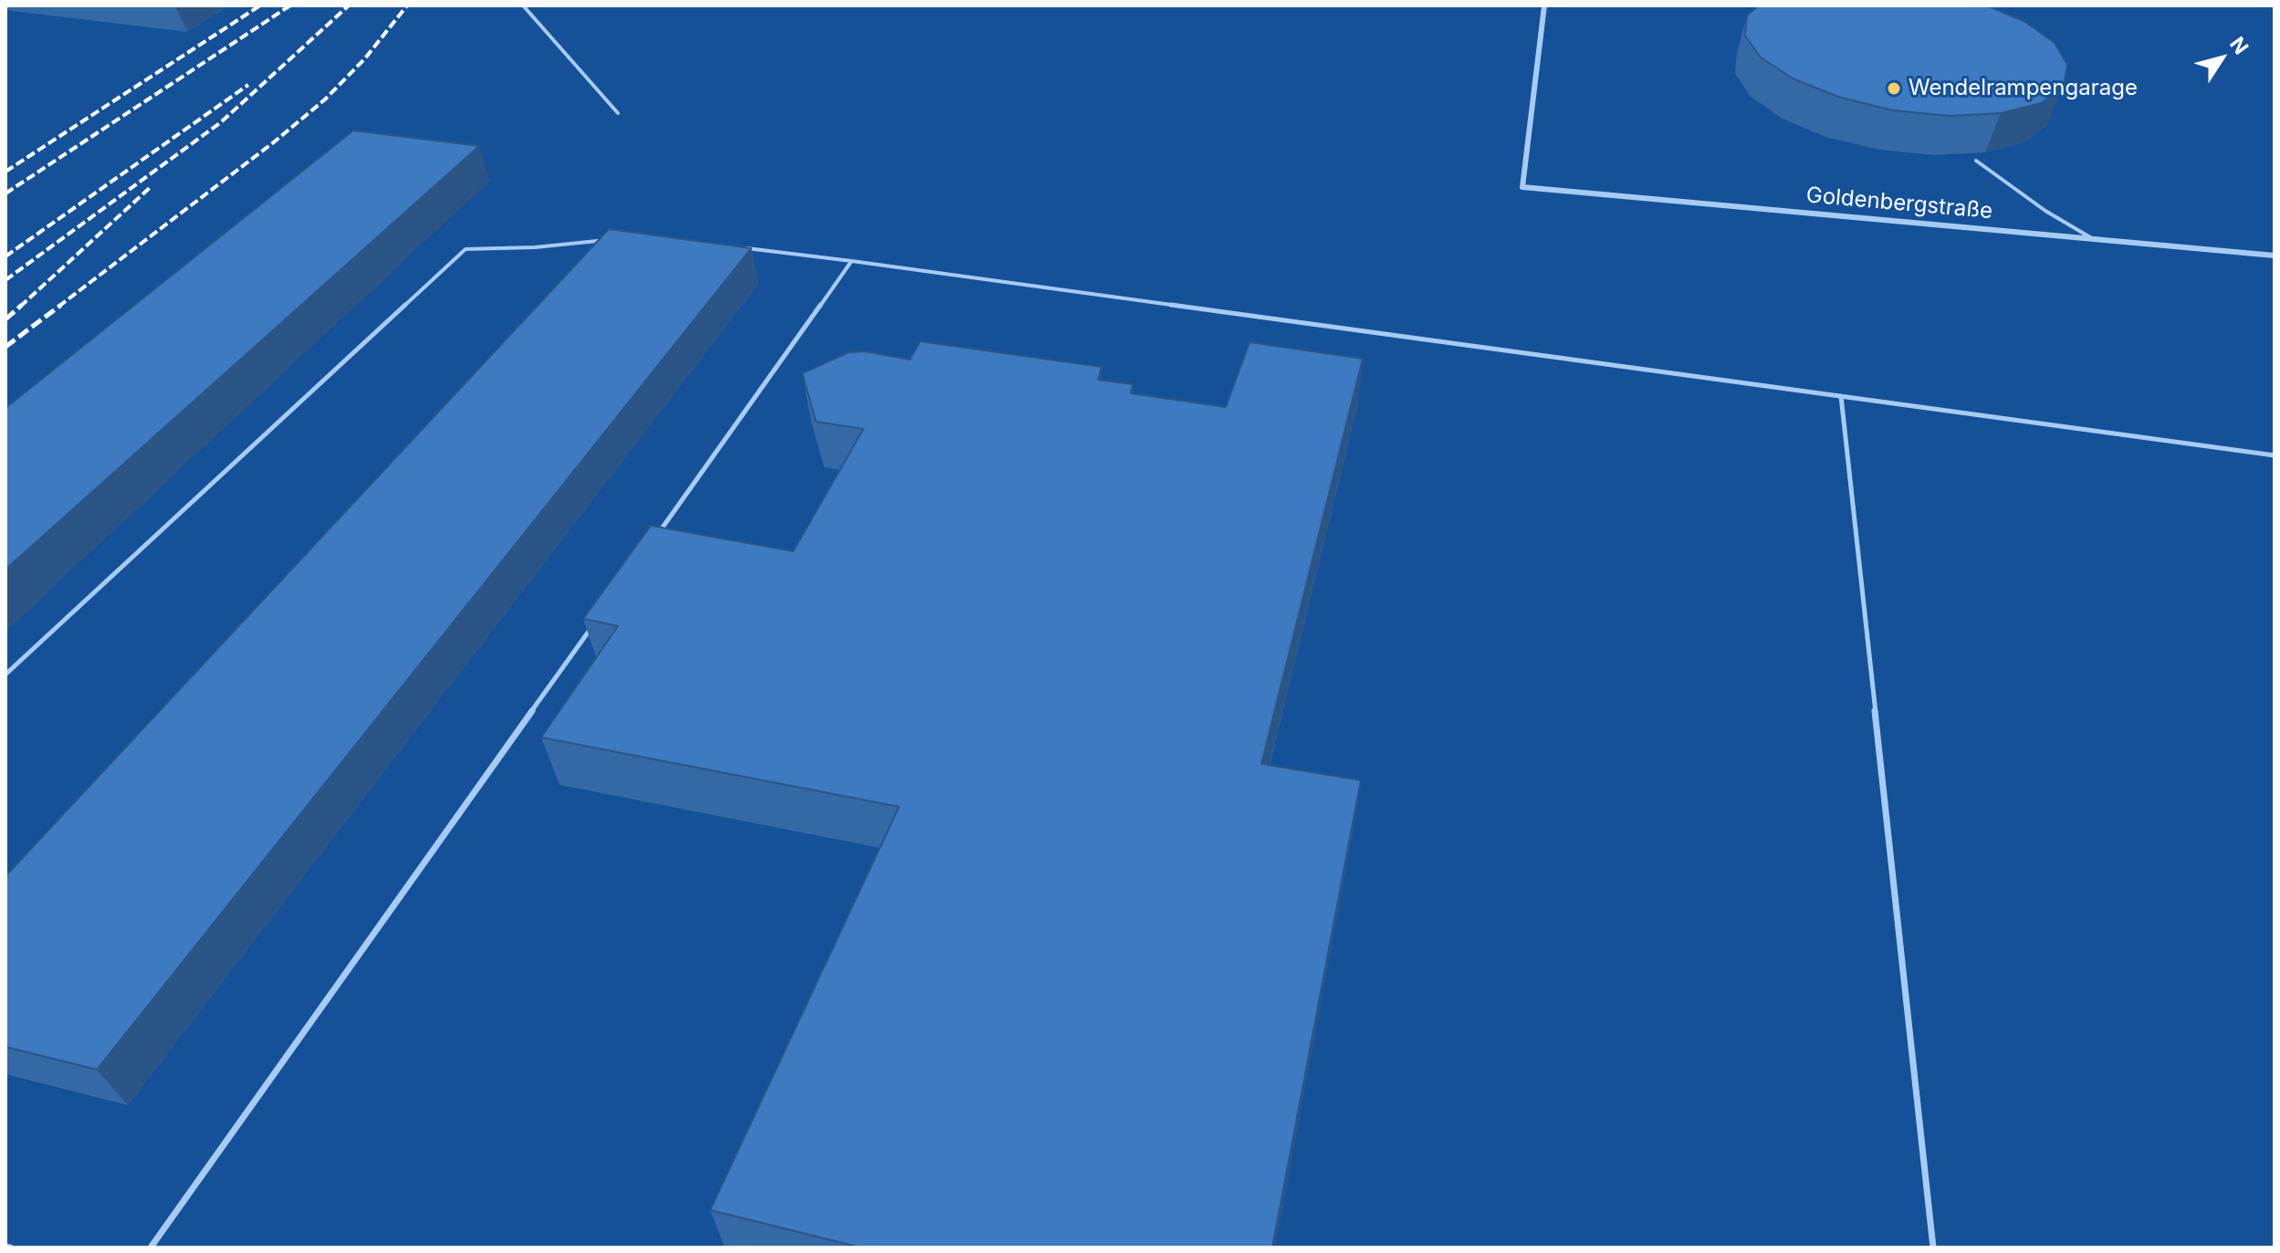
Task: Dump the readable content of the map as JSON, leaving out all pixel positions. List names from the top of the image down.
{
  "streets": {
    "street": ["Goldenbergstraße"]
  },
  "places": ["Wendelrampengarage"],
  "north": "top right"
}
